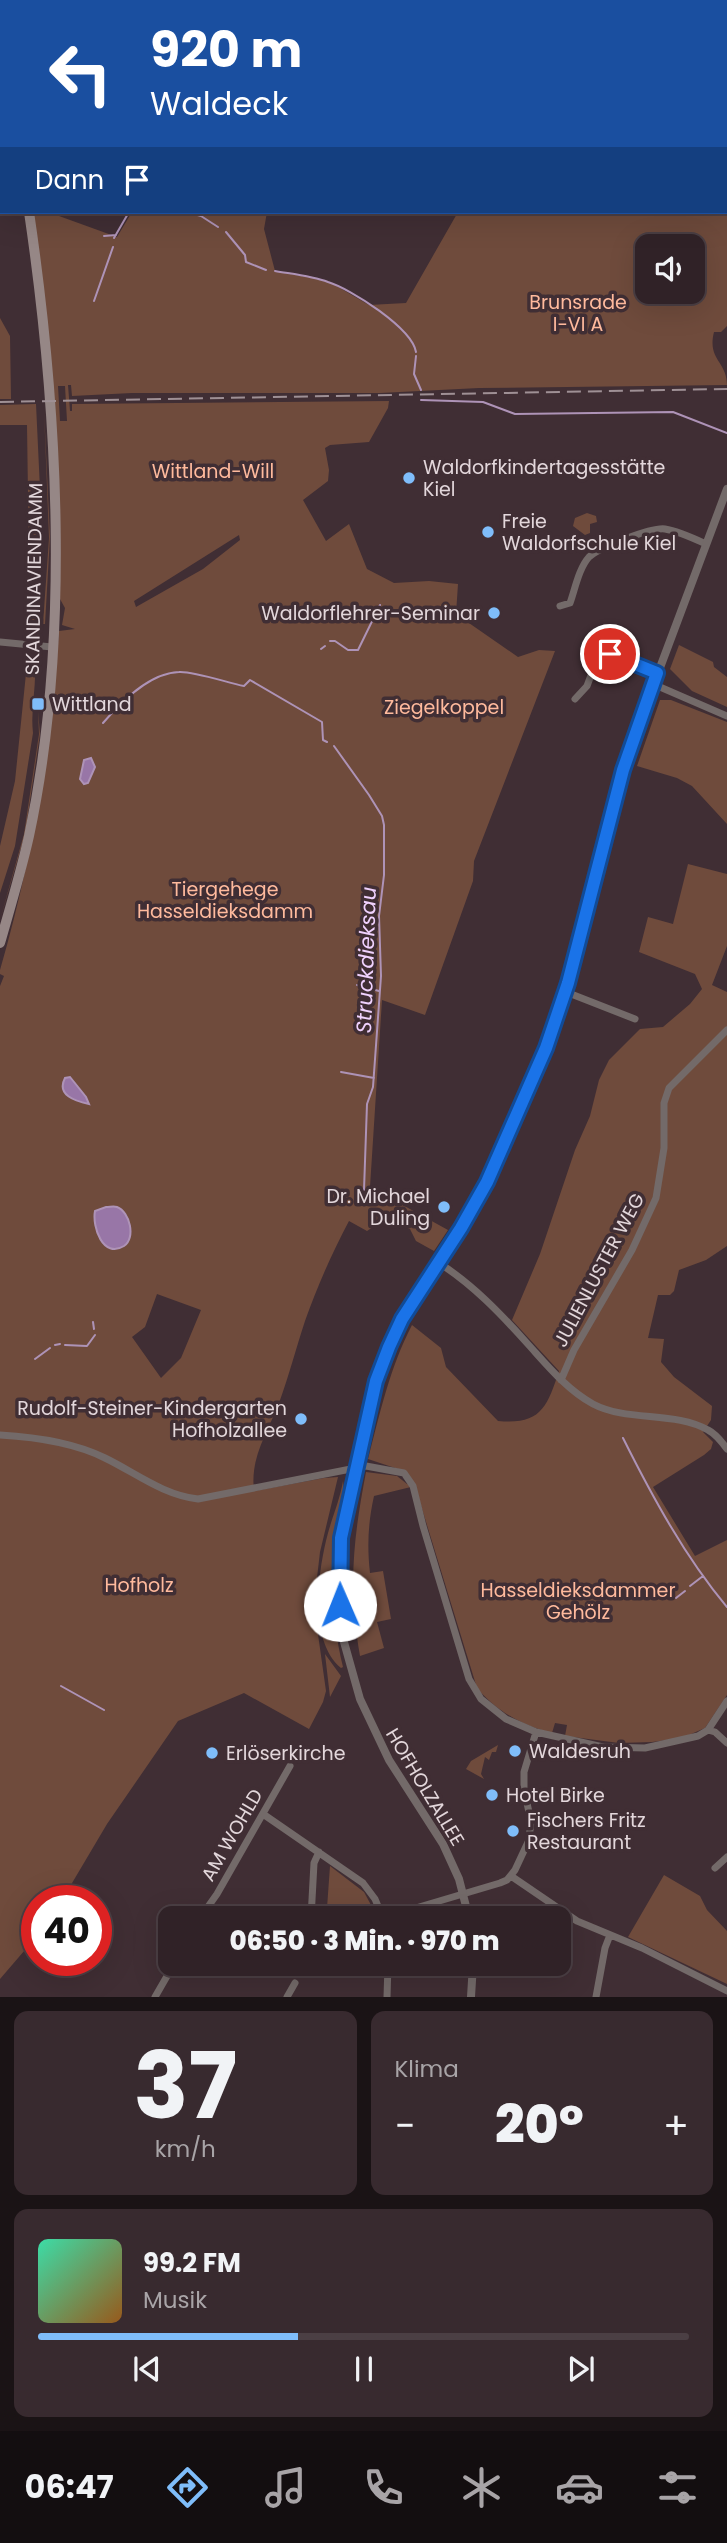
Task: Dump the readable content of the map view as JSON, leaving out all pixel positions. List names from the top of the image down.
{
  "streets": {
    "main road": ["SKANDINAVIENDAMM"],
    "street": ["JULIENLUSTER WEG", "HOFHOLZALLEE", "AM WOHLD"]
  },
  "water": ["Struckdieksau"],
  "parks": [
    "Brunsrade I-VI A",
    "Wittland-Will",
    "Ziegelkoppel",
    "Tiergehege Hasseldieksdamm",
    "Hofholz",
    "Hasseldieksdammer Gehölz"
  ],
  "places": {
    "other": [
      "Waldorfkindertagesstätte Kiel",
      "Freie Waldorfschule Kiel",
      "Waldorflehrer-Seminar",
      "Dr. Michael Duling",
      "Rudolf-Steiner-Kindergarten Hofholzallee",
      "Waldesruh",
      "Erlöserkirche",
      "Hotel Birke",
      "Fischers Fritz Restaurant"
    ],
    "transit": ["Wittland"]
  },
  "page": {
    "turn": ["920 m", "Waldeck"],
    "then": "Dann",
    "limit": "40",
    "trip": "06:50 · 3 Min. · 970 m",
    "tile": [
      ["37", "km/h"],
      "Klima"
    ],
    "heat": ["−", "20°", "+"],
    "song": ["99.2 FM", "Musik"],
    "tabs": "06:47"
  }
}
